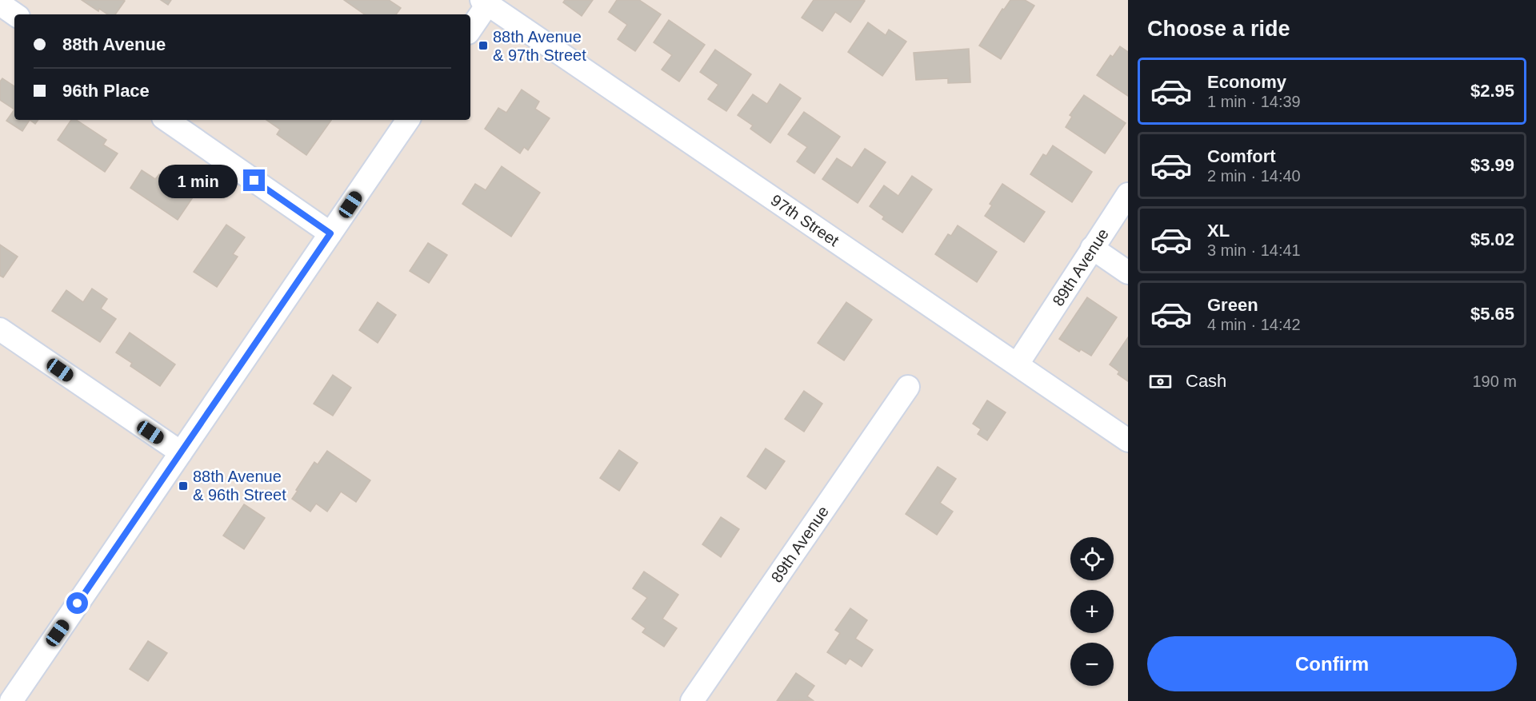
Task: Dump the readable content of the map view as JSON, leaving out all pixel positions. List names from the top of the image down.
{
  "streets": {
    "street": ["97th Street", "89th Avenue"]
  },
  "crossings": [
    ["97th Street", "89th Avenue"]
  ],
  "places": {
    "transit": ["88th Avenue & 97th Street", "88th Avenue & 96th Street"]
  },
  "page": {
    "heading": "Choose a ride",
    "banner": ["88th Avenue", "96th Place"],
    "list": [
      {
        "name": "Economy",
        "note": "1 min · 14:39",
        "value": "$2.95"
      },
      {
        "name": "Comfort",
        "note": "2 min · 14:40",
        "value": "$3.99"
      },
      {
        "name": "XL",
        "note": "3 min · 14:41",
        "value": "$5.02"
      },
      {
        "name": "Green",
        "note": "4 min · 14:42",
        "value": "$5.65"
      }
    ],
    "bubble": "1 min",
    "pay": ["Cash", "190 m"],
    "map_buttons": ["+", "−"],
    "buttons": "Confirm"
  }
}
